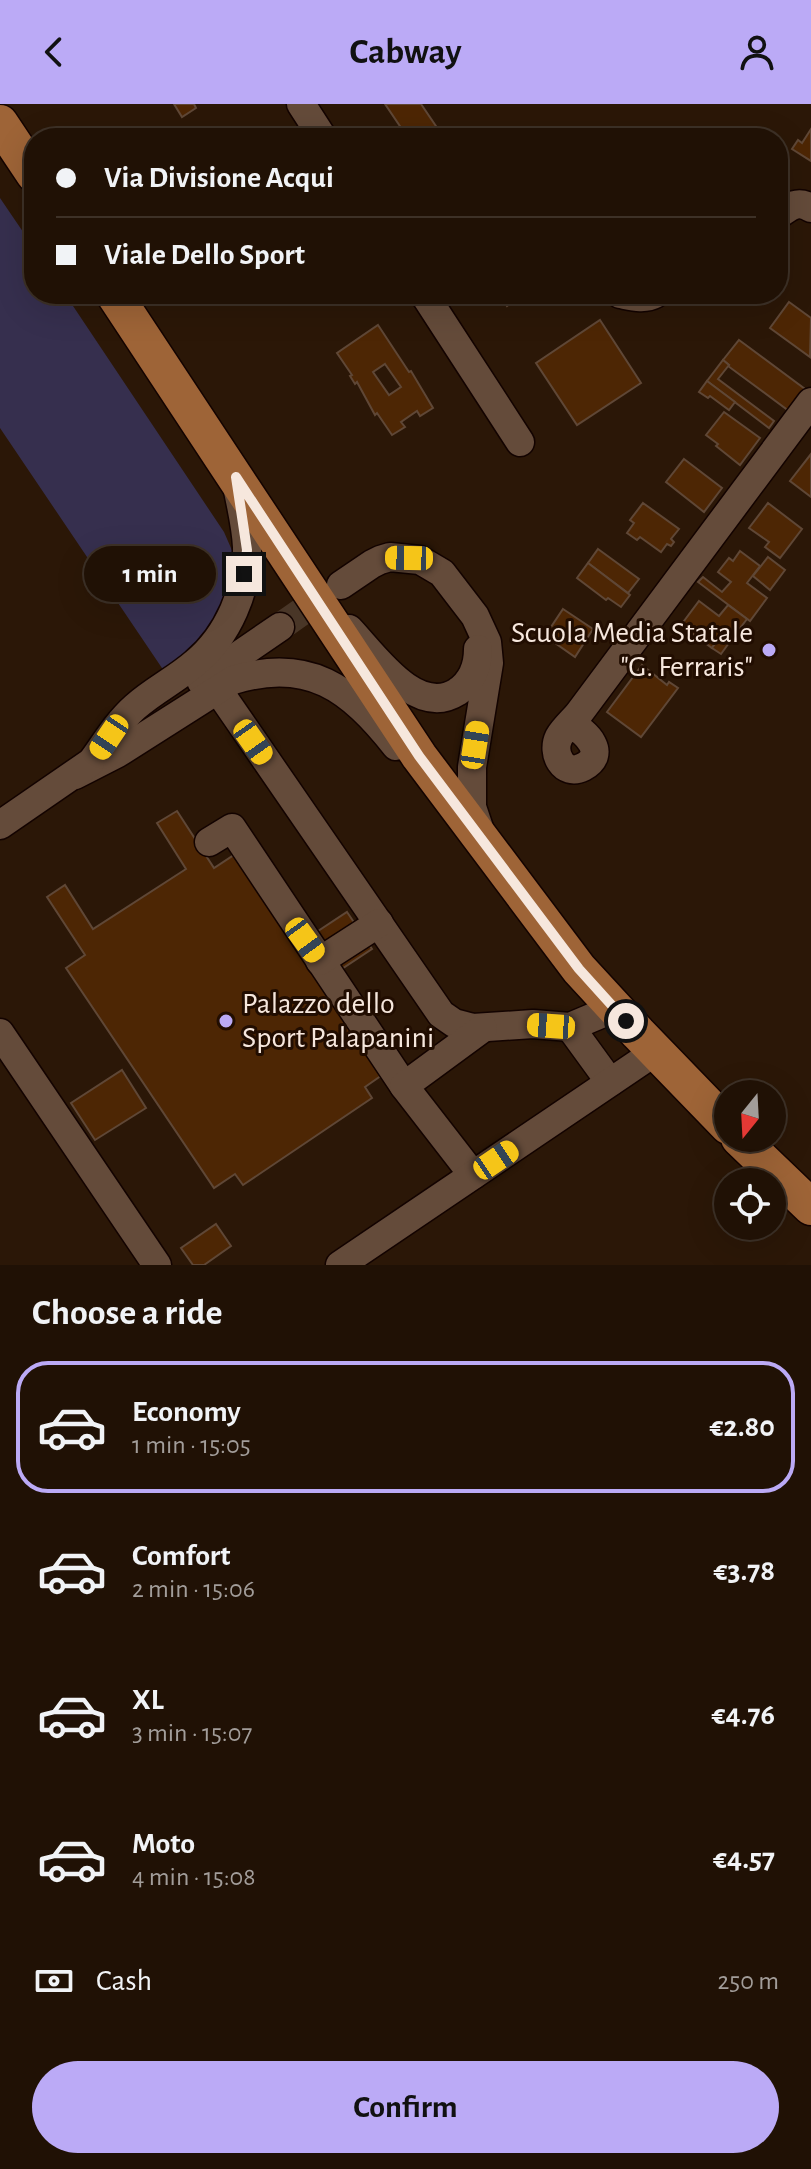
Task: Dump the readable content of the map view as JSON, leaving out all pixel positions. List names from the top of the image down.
{
  "places": ["Scuola Media Statale \"G. Ferraris\"", "Palazzo dello Sport Palapanini"],
  "north": "bottom",
  "page": {
    "header": "Cabway",
    "banner": ["Via Divisione Acqui", "Viale Dello Sport"],
    "bubble": "1 min",
    "heading": "Choose a ride",
    "list": [
      {
        "name": "Economy",
        "note": "1 min · 15:05",
        "value": "€2.80"
      },
      {
        "name": "Comfort",
        "note": "2 min · 15:06",
        "value": "€3.78"
      },
      {
        "name": "XL",
        "note": "3 min · 15:07",
        "value": "€4.76"
      },
      {
        "name": "Moto",
        "note": "4 min · 15:08",
        "value": "€4.57"
      }
    ],
    "pay": ["Cash", "250 m"],
    "buttons": "Confirm"
  }
}
